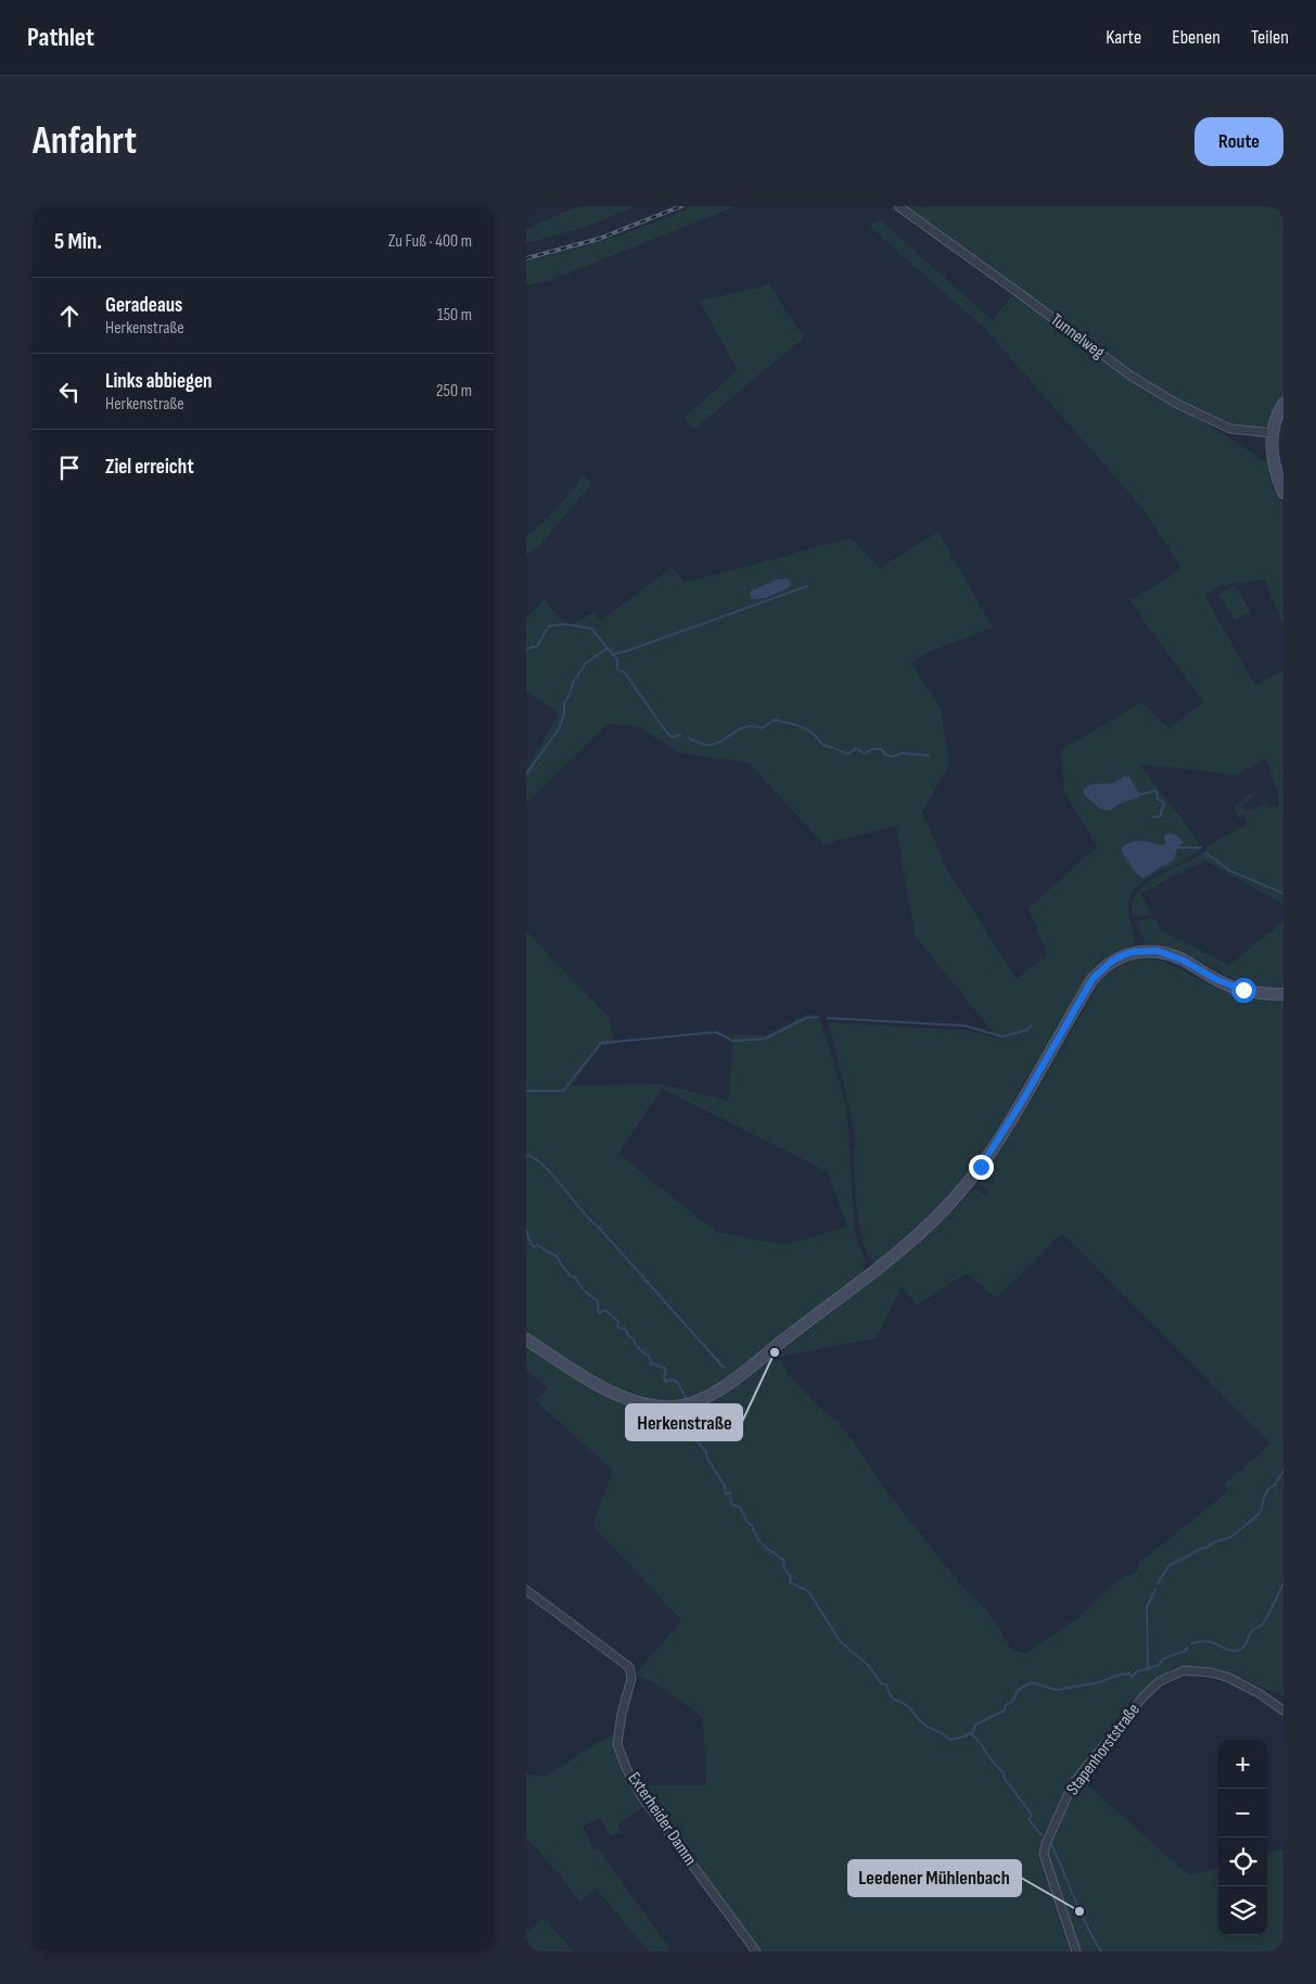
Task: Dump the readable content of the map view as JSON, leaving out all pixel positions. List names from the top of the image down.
{
  "streets": {
    "street": ["Tunnelweg", "Stapenhorststraße", "Exterheider Damm"]
  },
  "places": ["Herkenstraße", "Leedener Mühlenbach"],
  "page": {
    "header": "Pathlet",
    "nav": ["Karte", "Ebenen", "Teilen"],
    "buttons": "Route",
    "title": "Anfahrt",
    "heading": ["5 Min.", "Zu Fuß · 400 m"],
    "list": [
      ["Geradeaus", "Herkenstraße", "150 m"],
      ["Links abbiegen", "Herkenstraße", "250 m"],
      "Ziel erreicht"
    ],
    "map_buttons": ["+", "−"]
  }
}
